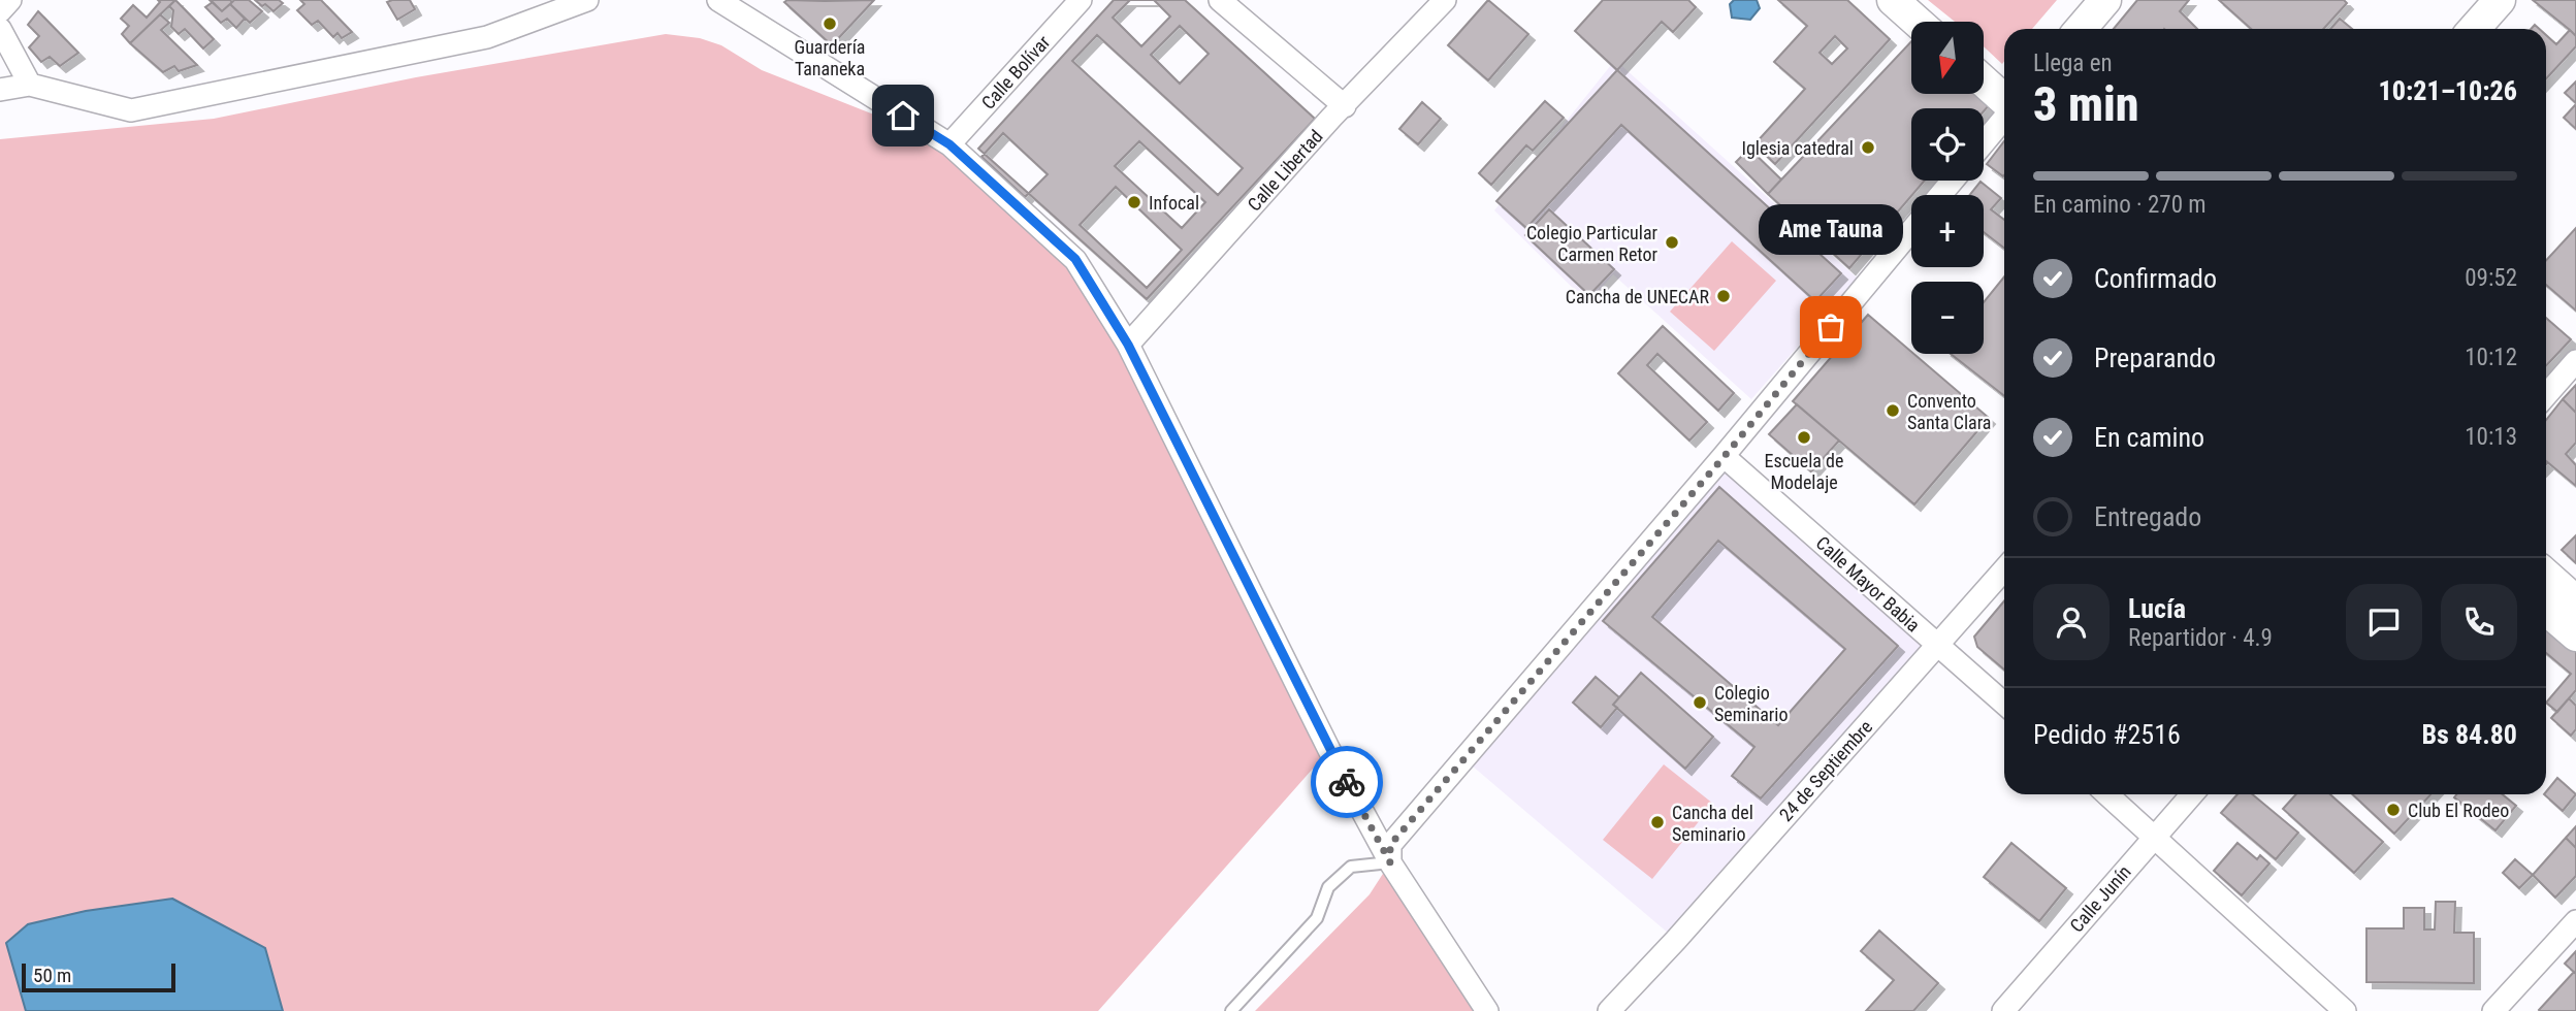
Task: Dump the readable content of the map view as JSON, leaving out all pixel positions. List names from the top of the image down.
{
  "streets": {
    "street": [
      "Calle Bolívar",
      "Calle Libertad",
      "Calle Mayor Babia",
      "24 de Septiembre",
      "Calle Junín"
    ]
  },
  "crossings": [
    ["Calle Mayor Babia", "24 de Septiembre"]
  ],
  "places": [
    "Guardería Tananeka",
    "Iglesia catedral",
    "Infocal",
    "Colegio Particular Carmen Retor",
    "Cancha de UNECAR",
    "Ame Tauna",
    "Convento Santa Clara",
    "Escuela de Modelaje",
    "Colegio Seminario",
    "Club El Rodeo",
    "Cancha del Seminario"
  ],
  "scale_bar": "50 m",
  "north": "bottom",
  "page": {
    "map_buttons": ["+", "−"],
    "heading": ["3 min", "Llega en", "10:21–10:26"],
    "panel": [
      "Lucía",
      "Repartidor · 4.9",
      "Pedido #2516",
      "Bs 84.80"
    ],
    "bar": "En camino · 270 m",
    "bubble": "Ame Tauna",
    "list": [
      ["Confirmado", "09:52"],
      ["Preparando", "10:12"],
      ["En camino", "10:13"],
      "Entregado"
    ],
    "scale": "50 m"
  }
}
